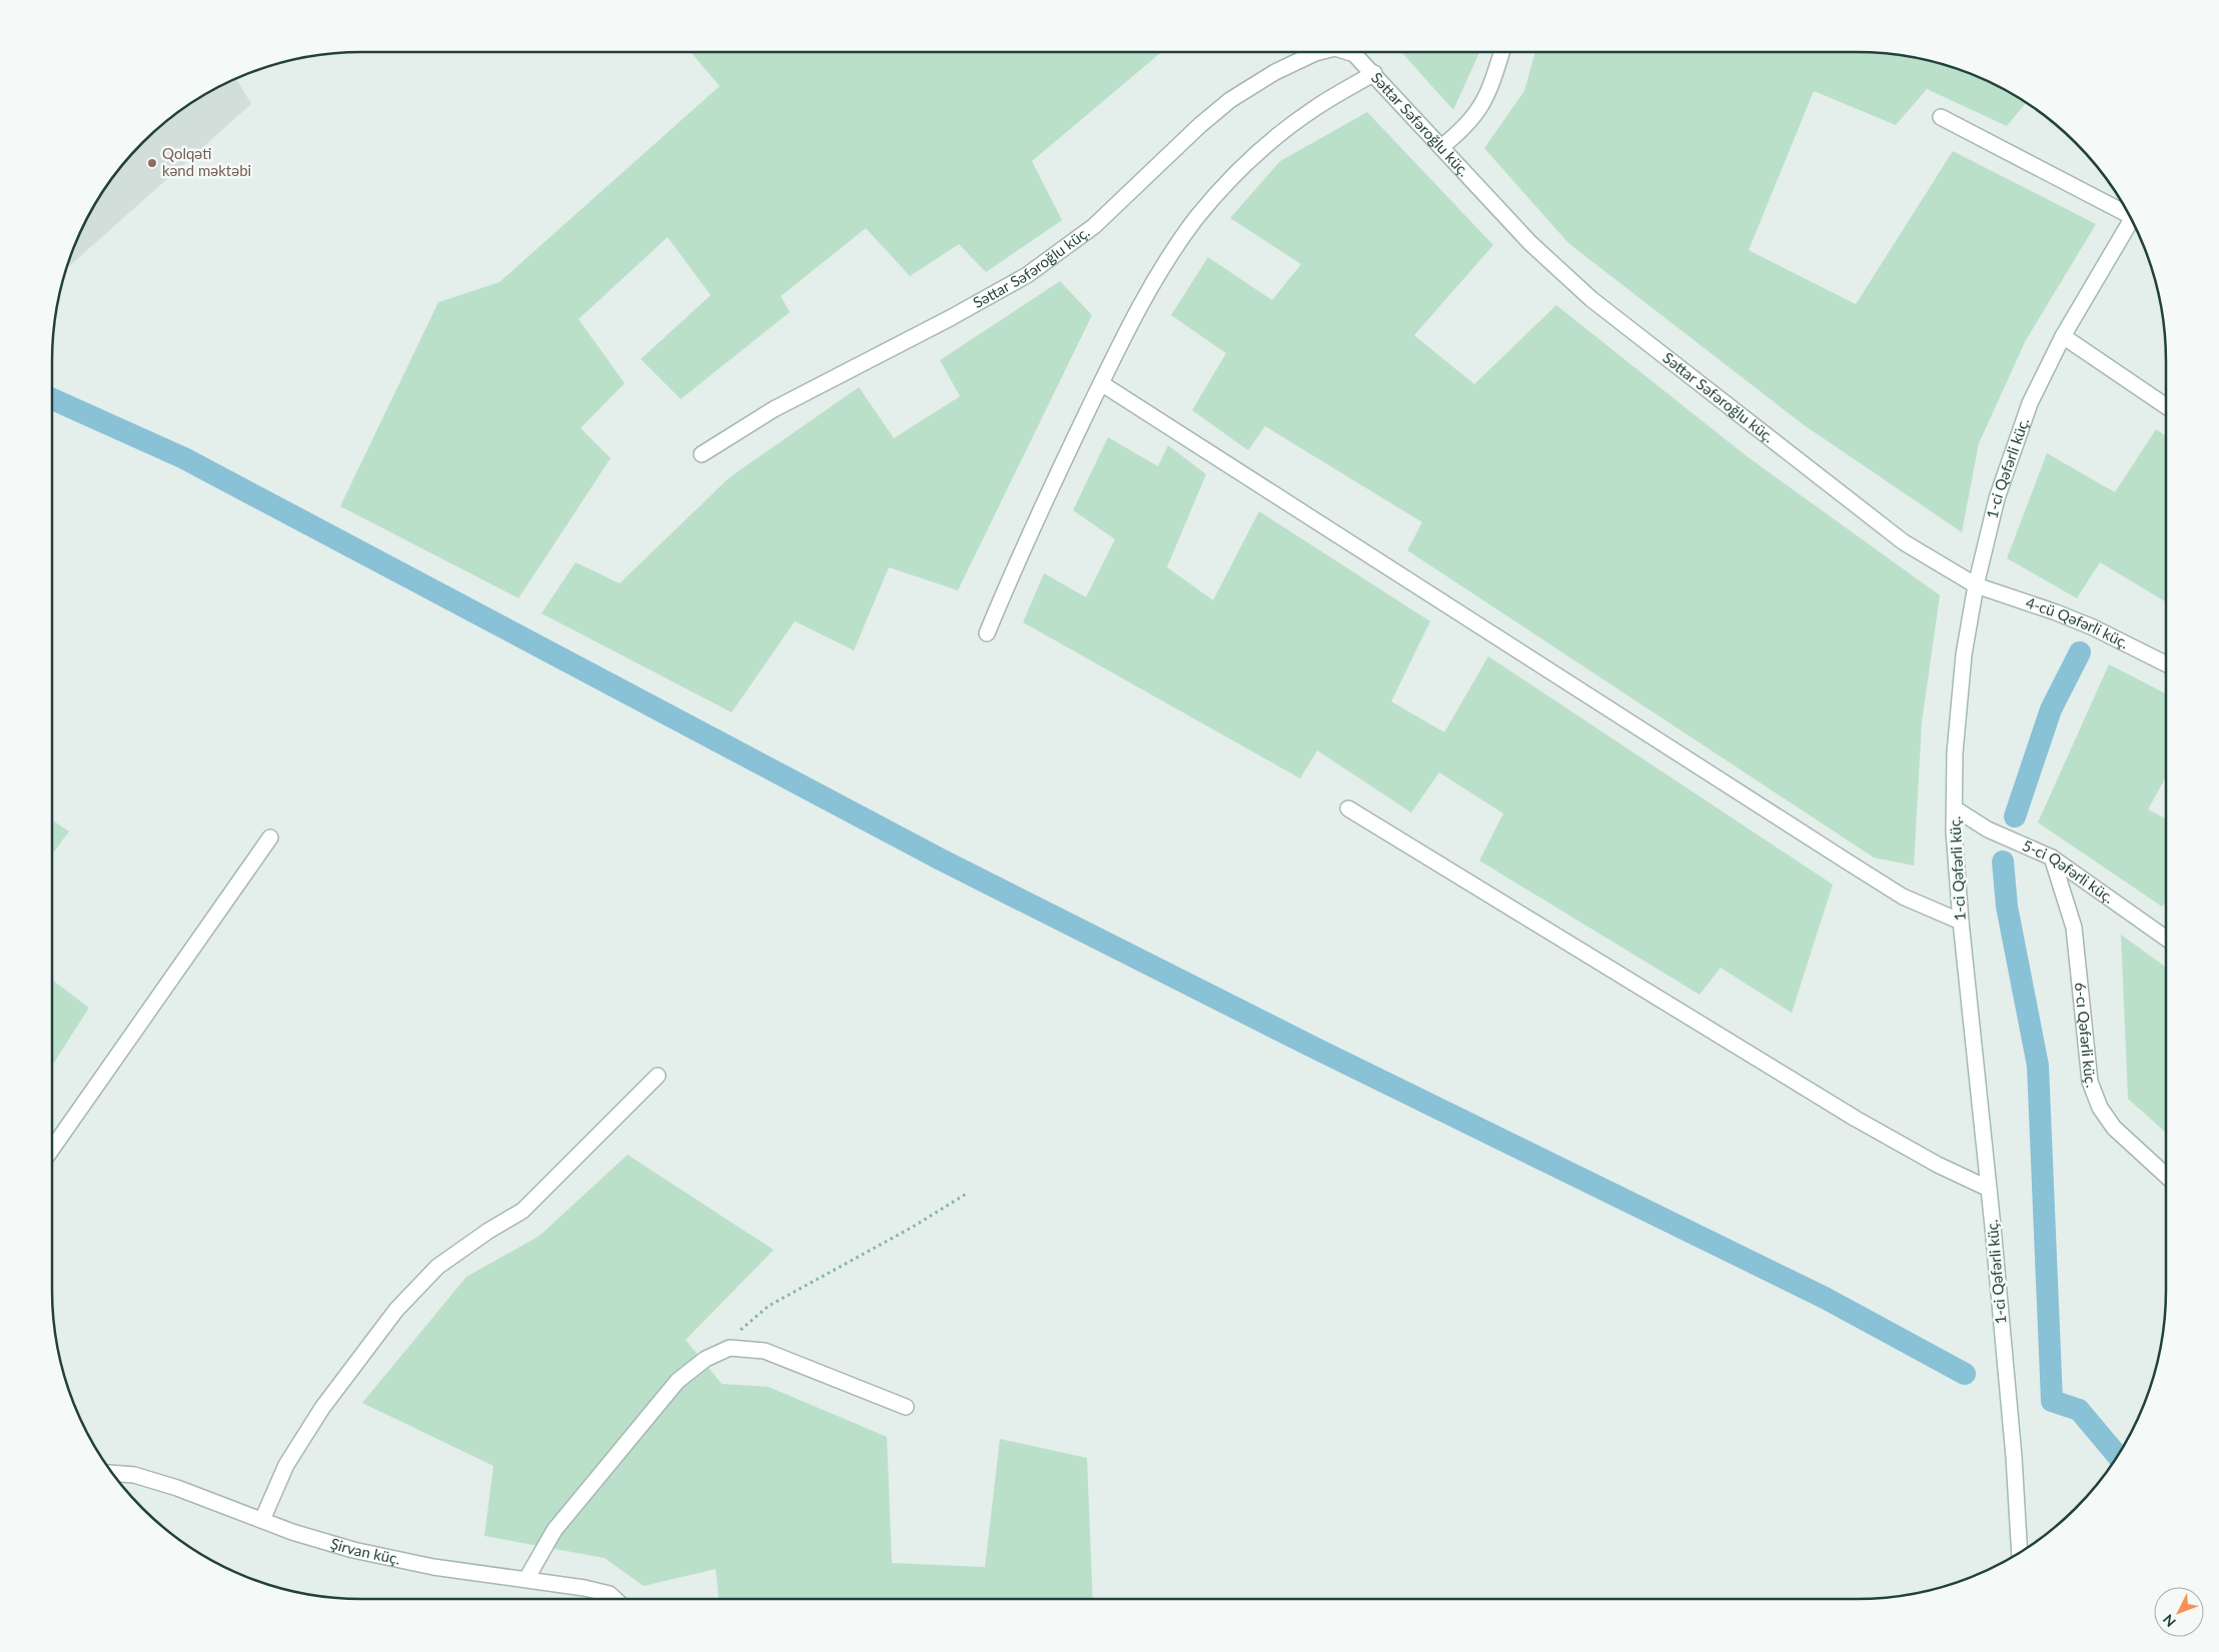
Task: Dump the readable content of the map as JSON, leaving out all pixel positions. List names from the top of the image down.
{
  "streets": {
    "street": [
      "Səttar Səfəroğlu küç.",
      "1-ci Qəfərli küç.",
      "4-cü Qəfərli küç.",
      "5-ci Qəfərli küç.",
      "6-cı Qəfərli küç.",
      "Şirvan küç."
    ]
  },
  "crossings": [
    ["Səttar Səfəroğlu küç.", "1-ci Qəfərli küç."],
    ["Səttar Səfəroğlu küç.", "4-cü Qəfərli küç."],
    ["1-ci Qəfərli küç.", "4-cü Qəfərli küç."],
    ["1-ci Qəfərli küç.", "5-ci Qəfərli küç."],
    ["5-ci Qəfərli küç.", "6-cı Qəfərli küç."]
  ],
  "places": ["Qolqəti kənd məktəbi"],
  "north": "bottom left"
}
